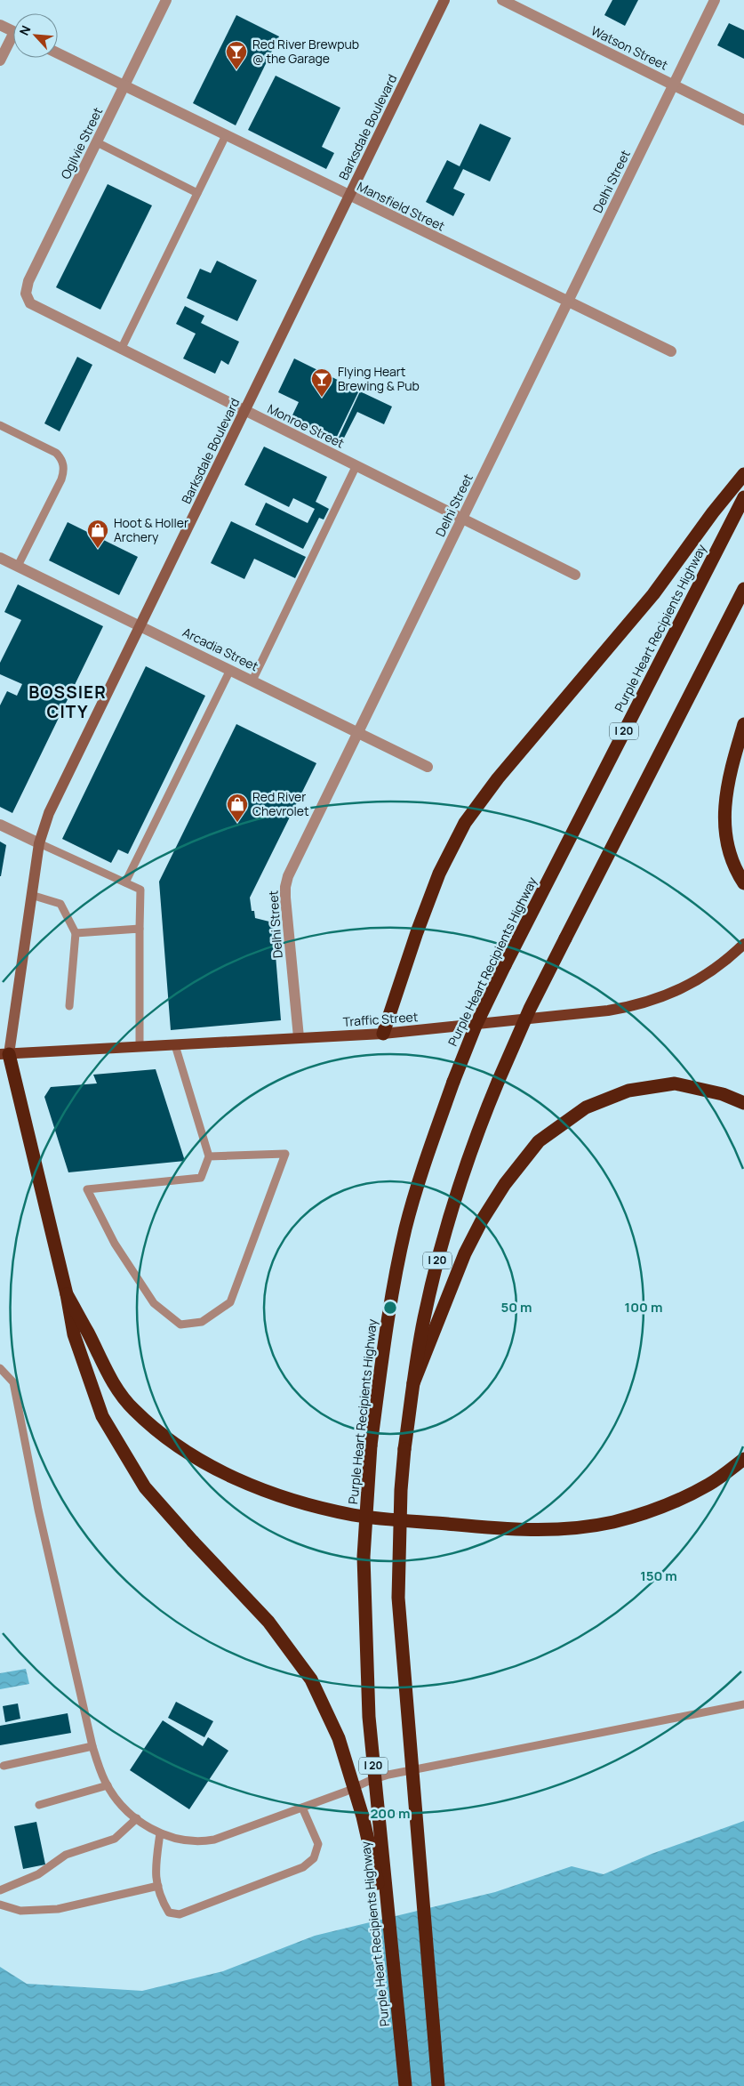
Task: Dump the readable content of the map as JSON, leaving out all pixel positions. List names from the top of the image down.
{
  "streets": {
    "highway": ["Purple Heart Recipients Highway", "I 20"],
    "main road": ["Barksdale Boulevard", "Traffic Street"],
    "street": [
      "Watson Street",
      "Ogilvie Street",
      "Delhi Street",
      "Mansfield Street",
      "Monroe Street",
      "Arcadia Street"
    ]
  },
  "crossings": [
    ["Watson Street", "Delhi Street"],
    ["Barksdale Boulevard", "Mansfield Street"],
    ["Barksdale Boulevard", "Monroe Street"],
    ["Barksdale Boulevard", "Arcadia Street"],
    ["Barksdale Boulevard", "Traffic Street"],
    ["Ogilvie Street", "Mansfield Street"],
    ["Ogilvie Street", "Monroe Street"],
    ["Delhi Street", "Mansfield Street"],
    ["Delhi Street", "Monroe Street"],
    ["Delhi Street", "Arcadia Street"],
    ["Delhi Street", "Traffic Street"]
  ],
  "districts": ["BOSSIER CITY"],
  "places": {
    "bar": ["Red River Brewpub @ the Garage", "Flying Heart Brewing & Pub"],
    "shop": ["Hoot & Holler Archery", "Red River Chevrolet"]
  },
  "north": "top left",
  "rings": [
    "50 m",
    "100 m",
    "150 m",
    "200 m"
  ]
}
